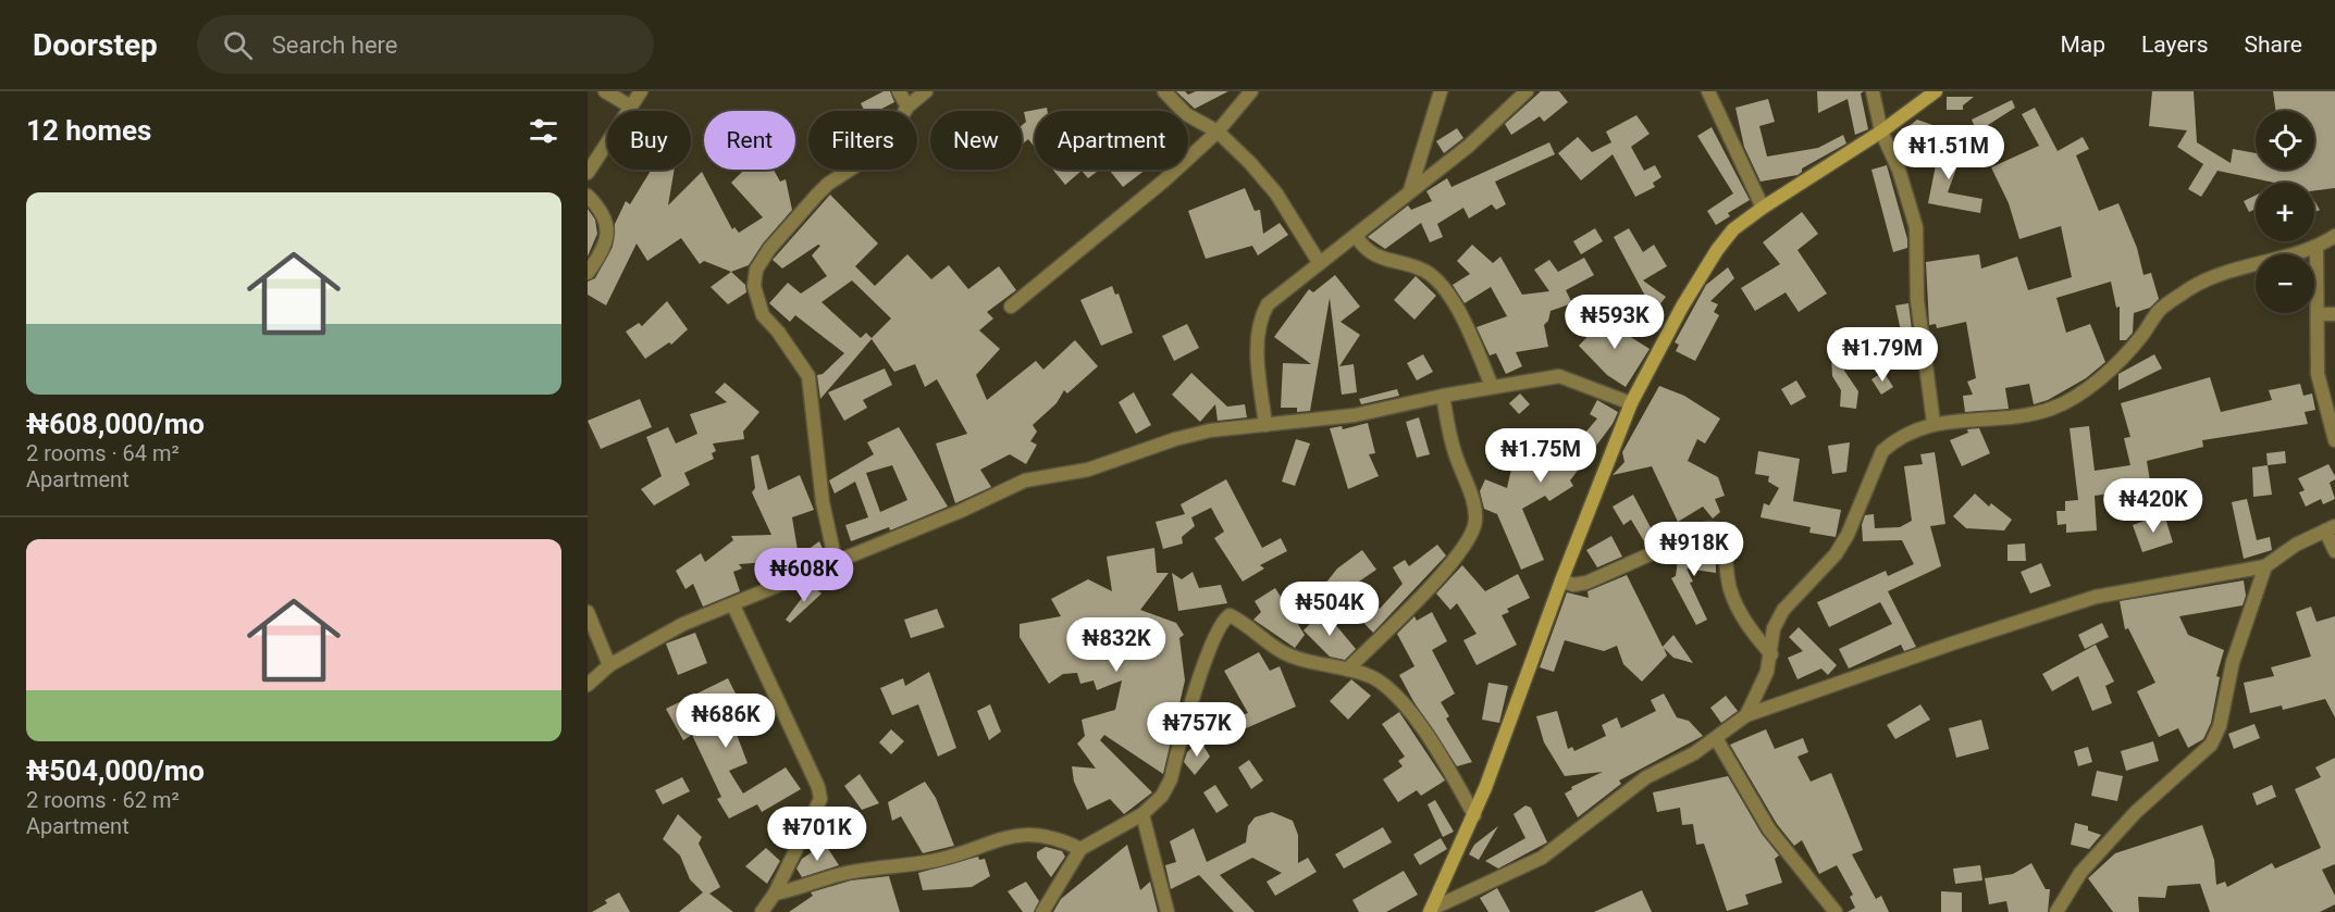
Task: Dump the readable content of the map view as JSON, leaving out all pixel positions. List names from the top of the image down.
{
  "page": {
    "header": "Doorstep",
    "search": "Search here",
    "nav": ["Map", "Layers", "Share"],
    "heading": "12 homes",
    "map_buttons": ["+", "−"],
    "chip": [
      "Buy",
      "Rent",
      "Filters",
      "New",
      "Apartment"
    ],
    "price": [
      "₦1.51M",
      "₦593K",
      "₦1.79M",
      "₦1.75M",
      "₦420K",
      "₦918K",
      "₦608K",
      "₦504K",
      "₦832K",
      "₦686K",
      "₦757K",
      "₦701K"
    ],
    "list": [
      {
        "name": "₦608,000/mo",
        "note": "2 rooms · 64 m² · Apartment"
      },
      {
        "name": "₦504,000/mo",
        "note": "2 rooms · 62 m² · Apartment"
      }
    ]
  }
}
